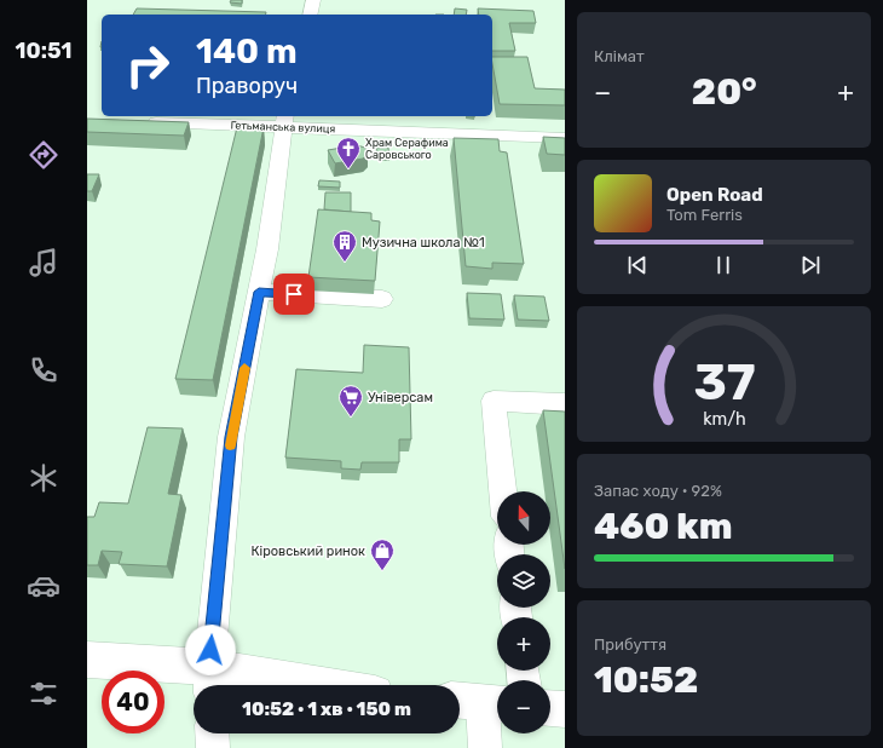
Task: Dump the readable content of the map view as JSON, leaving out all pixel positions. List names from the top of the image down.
{
  "streets": {
    "street": ["Гетьманська вулиця"]
  },
  "places": {
    "church": ["Храм Серафима Саровського"],
    "building": ["Музична школа №1"],
    "supermarket": ["Універсам"],
    "shop": ["Кіровський ринок"]
  },
  "north": "top",
  "page": {
    "tabs": "10:51",
    "tile": [
      "Клімат",
      ["Запас ходу · 92%", "460 km"],
      ["Прибуття", "10:52"]
    ],
    "turn": ["140 m", "Праворуч"],
    "heat": ["−", "20°", "+"],
    "song": ["Open Road", "Tom Ferris"],
    "map_buttons": ["+", "−"],
    "limit": "40",
    "trip": "10:52 · 1 хв · 150 m",
    "gauge": ["37", "km/h"]
  }
}
